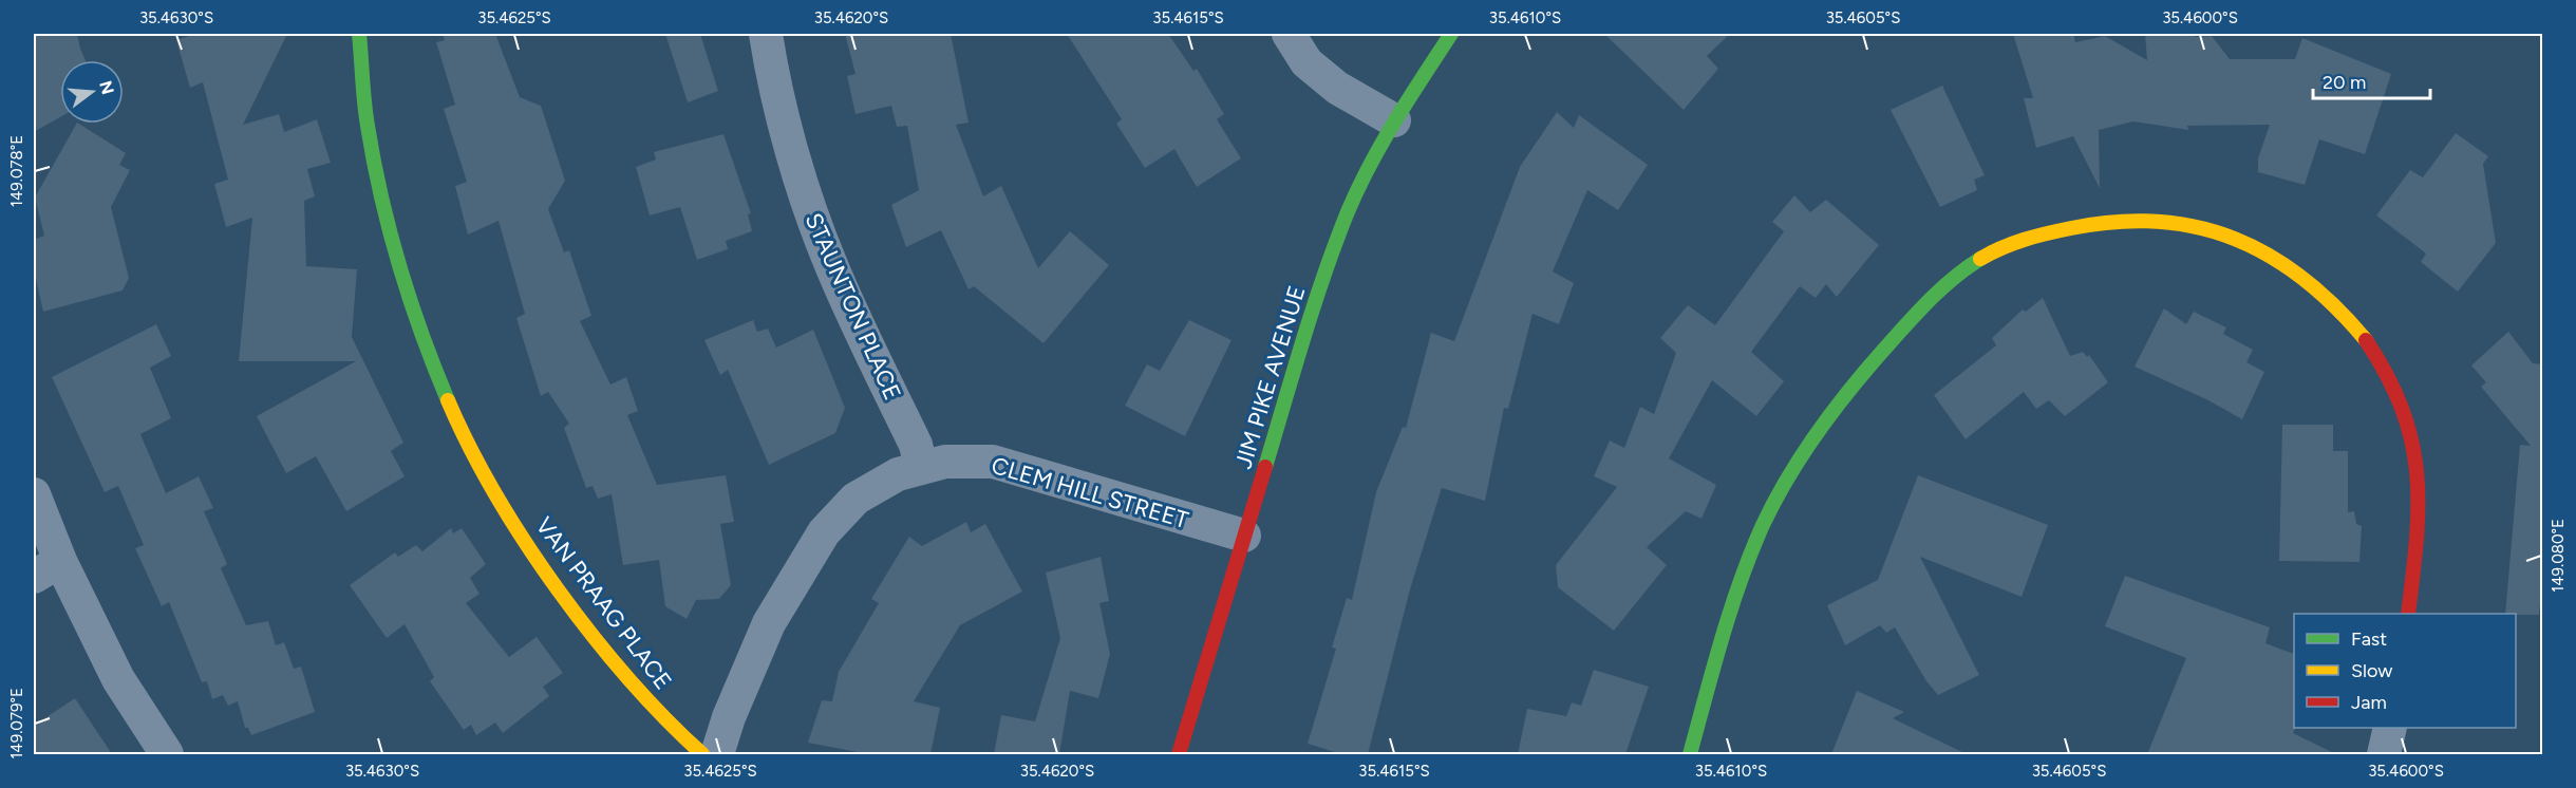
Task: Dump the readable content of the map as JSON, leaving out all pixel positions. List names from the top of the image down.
{
  "streets": {
    "street": [
      "STAUNTON PLACE",
      "JIM PIKE AVENUE",
      "CLEM HILL STREET",
      "VAN PRAAG PLACE"
    ]
  },
  "crossings": [
    ["STAUNTON PLACE", "CLEM HILL STREET"],
    ["JIM PIKE AVENUE", "CLEM HILL STREET"]
  ],
  "legend": ["Fast", "Slow", "Jam"],
  "scale_bar": "20 m",
  "north": "right",
  "coordinates": [
    "35.4630°S",
    "35.4625°S",
    "35.4620°S",
    "35.4615°S",
    "35.4610°S",
    "35.4605°S",
    "35.4600°S",
    "149.078°E",
    "149.080°E",
    "149.079°E"
  ]
}
